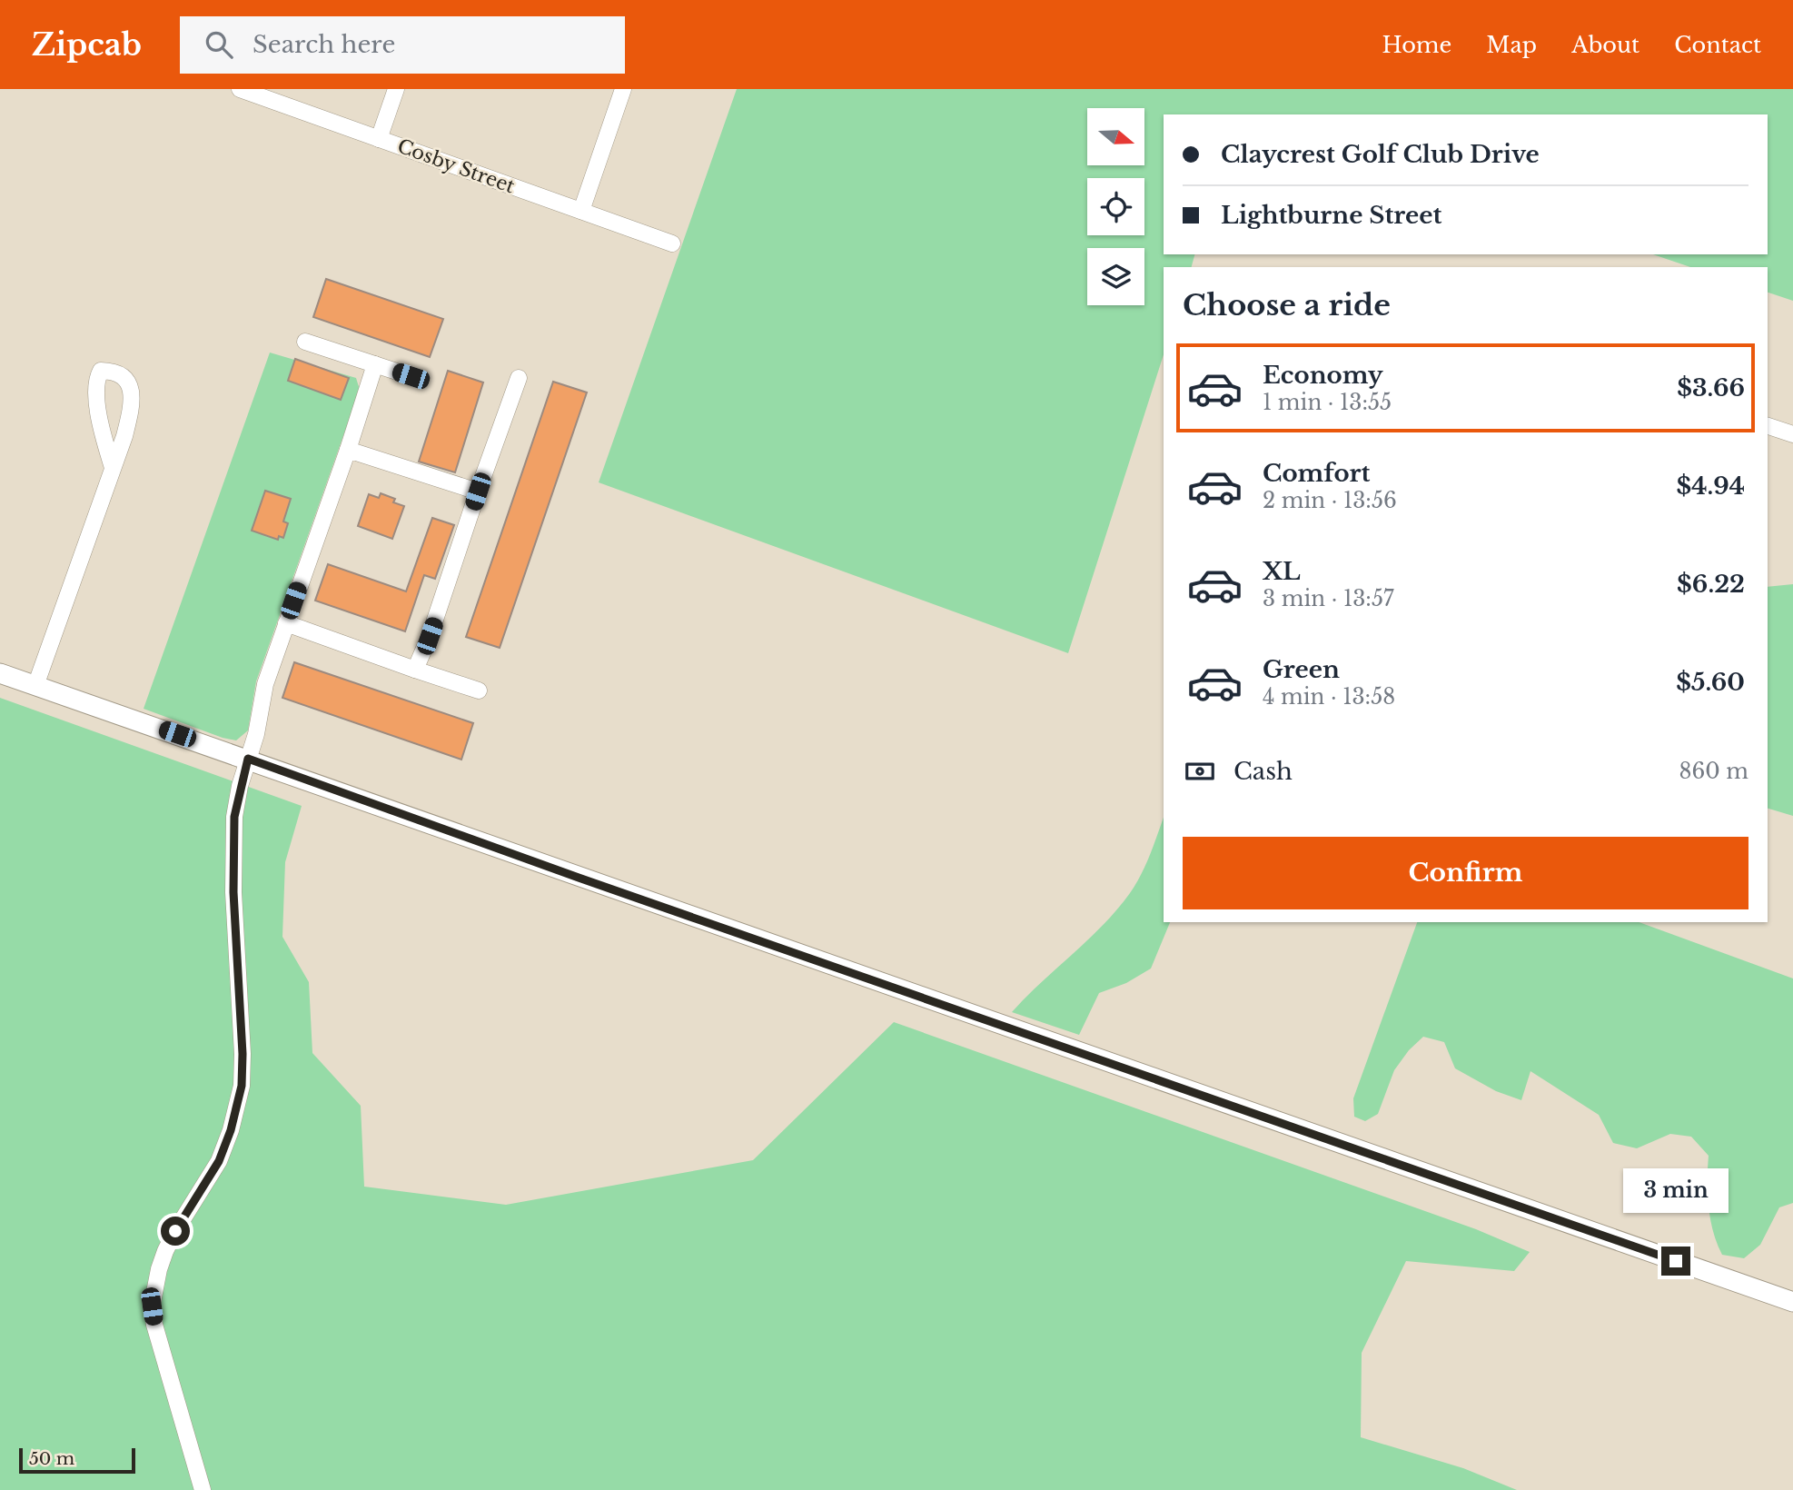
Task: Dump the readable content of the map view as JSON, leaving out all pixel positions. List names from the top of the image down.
{
  "streets": {
    "street": ["Cosby Street"]
  },
  "scale_bar": "50 m",
  "north": "right",
  "page": {
    "header": "Zipcab",
    "search": "Search here",
    "nav": [
      "Home",
      "Map",
      "About",
      "Contact"
    ],
    "banner": ["Claycrest Golf Club Drive", "Lightburne Street"],
    "heading": "Choose a ride",
    "list": [
      {
        "name": "Economy",
        "note": "1 min · 13:55",
        "value": "$3.66"
      },
      {
        "name": "Comfort",
        "note": "2 min · 13:56",
        "value": "$4.94"
      },
      {
        "name": "XL",
        "note": "3 min · 13:57",
        "value": "$6.22"
      },
      {
        "name": "Green",
        "note": "4 min · 13:58",
        "value": "$5.60"
      }
    ],
    "pay": ["Cash", "860 m"],
    "buttons": "Confirm",
    "bubble": "3 min",
    "scale": "50 m"
  }
}
